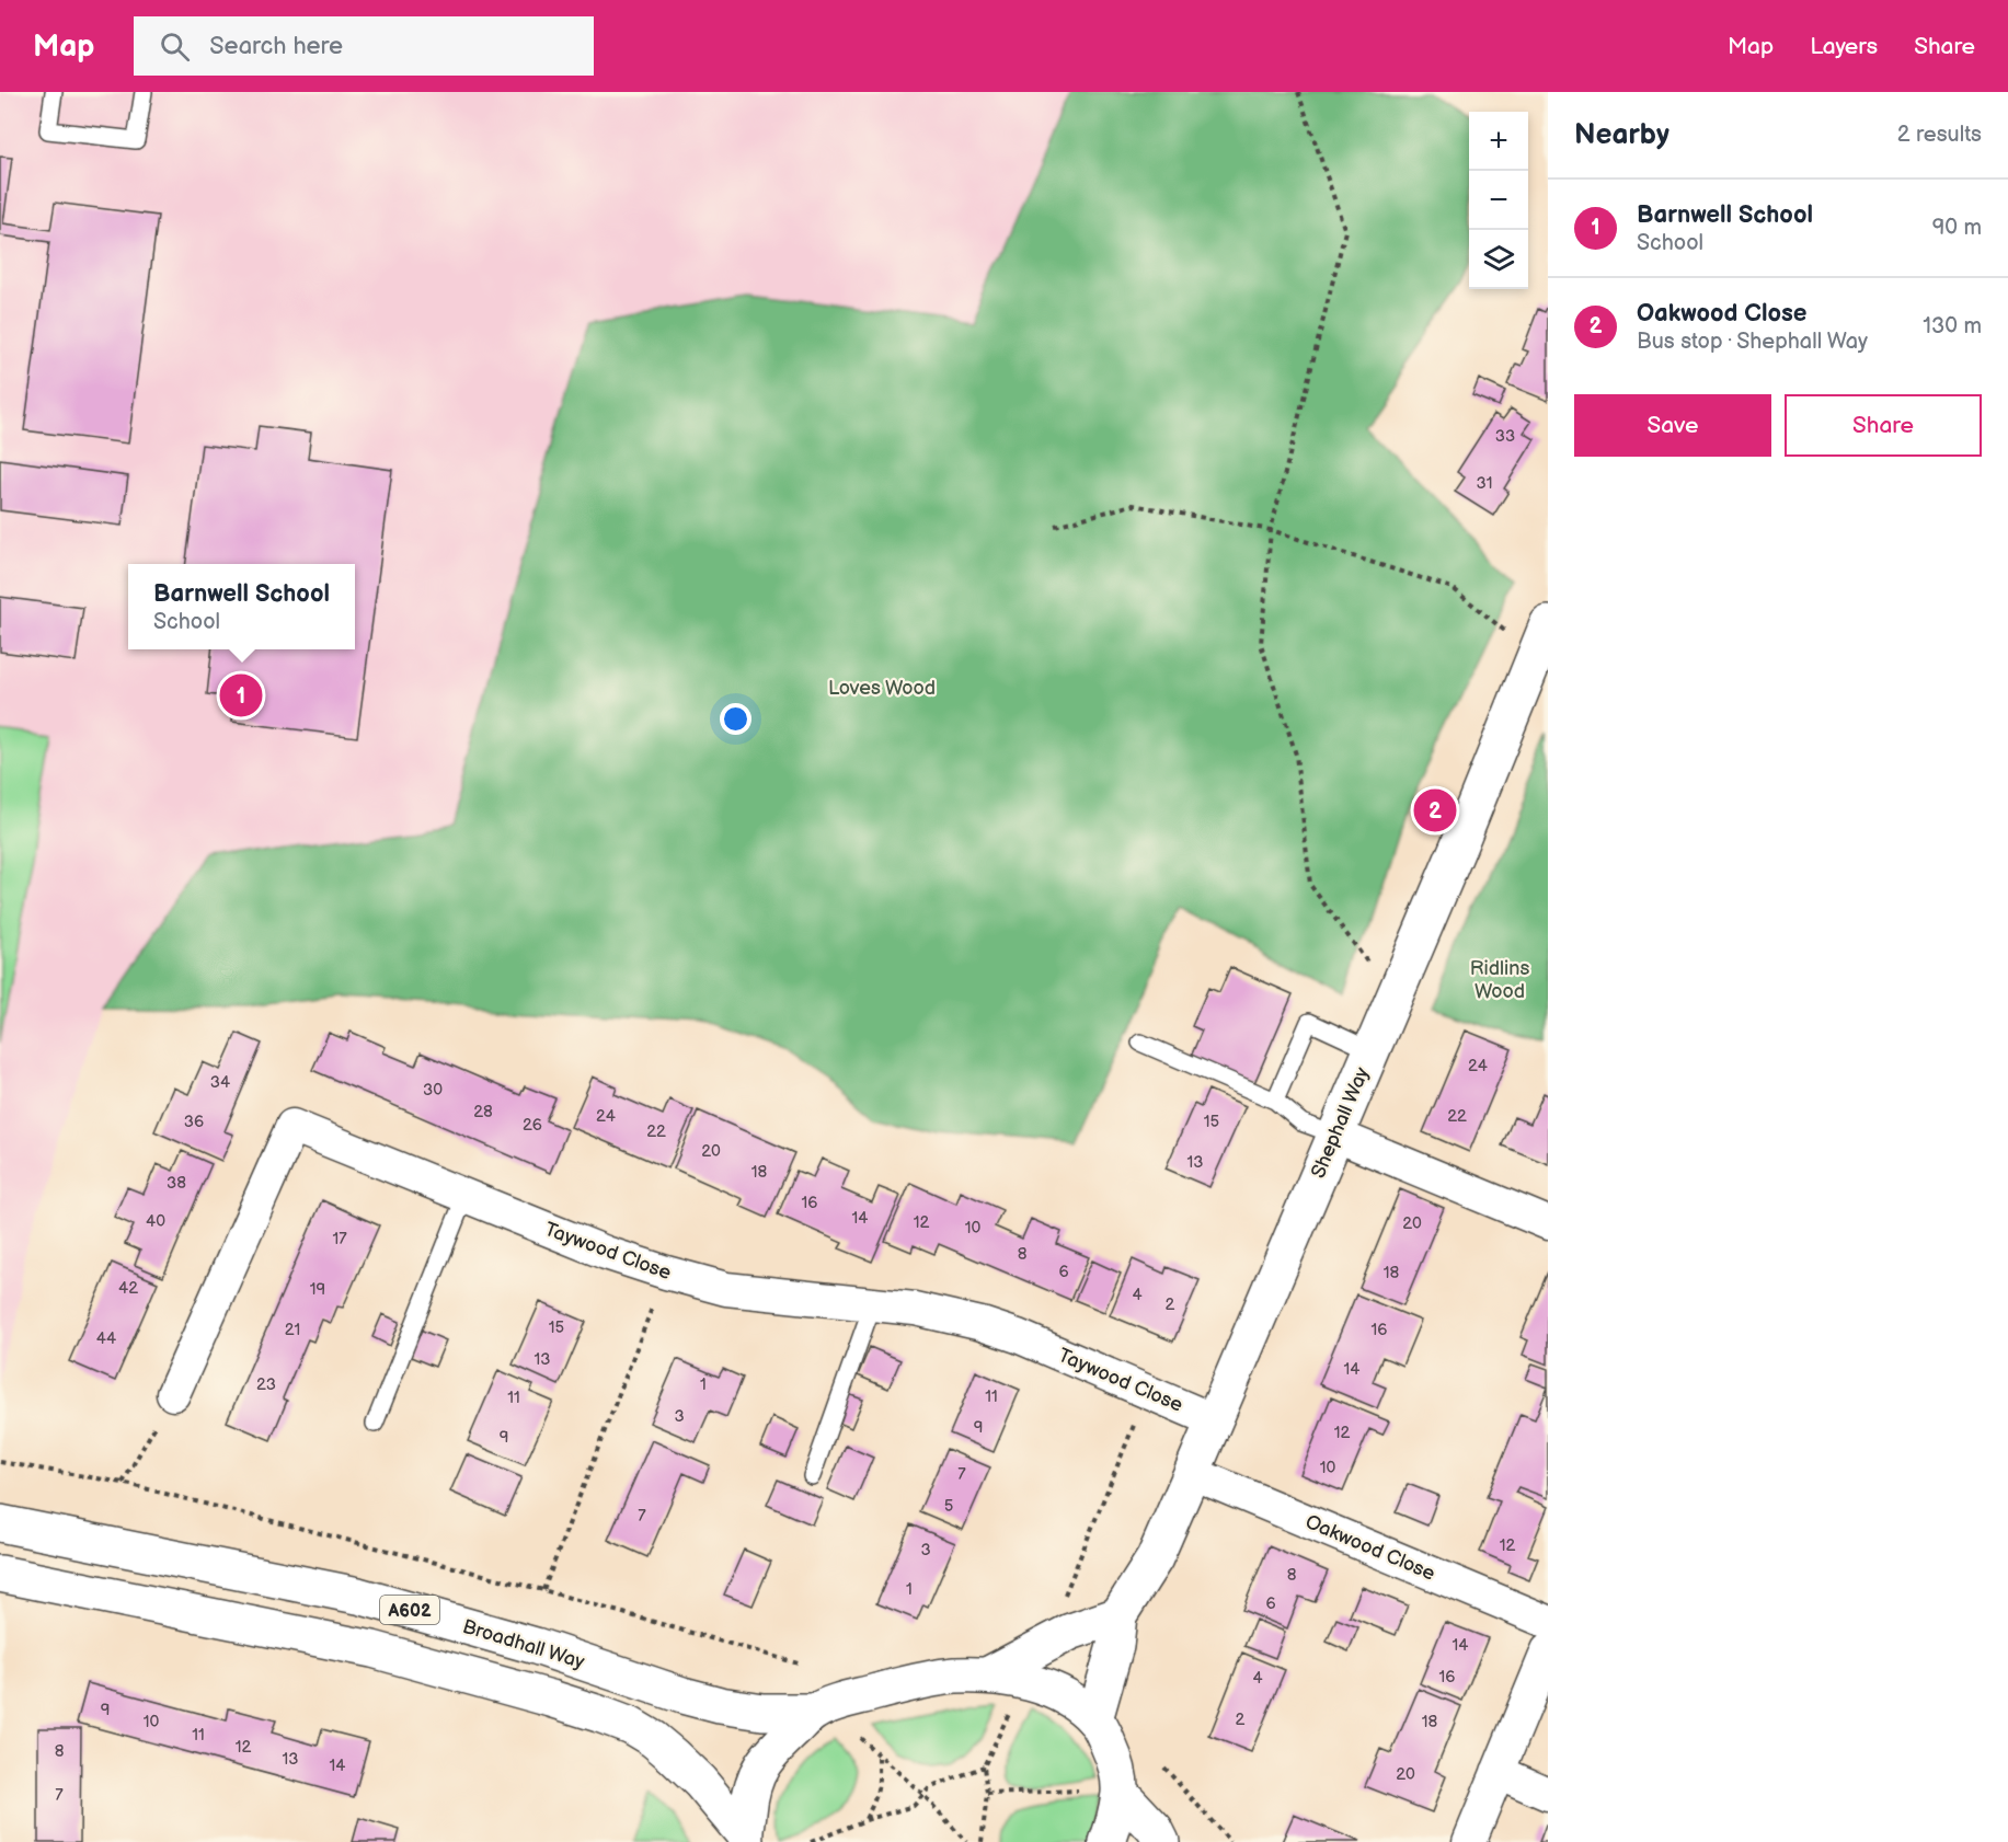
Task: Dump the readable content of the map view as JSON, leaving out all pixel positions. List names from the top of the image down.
{
  "streets": {
    "main road": ["Shephall Way", "A602", "Broadhall Way"],
    "street": ["Taywood Close", "Oakwood Close"]
  },
  "crossings": [
    ["Shephall Way", "Taywood Close"],
    ["Shephall Way", "Oakwood Close"]
  ],
  "parks": ["Loves Wood", "Ridlins Wood"],
  "house_numbers": [
    "33",
    "31",
    "24",
    "34",
    "30",
    "28",
    "24",
    "22",
    "36",
    "15",
    "26",
    "22",
    "20",
    "13",
    "18",
    "38",
    "16",
    "14",
    "40",
    "12",
    "20",
    "10",
    "17",
    "8",
    "6",
    "18",
    "42",
    "19",
    "4",
    "2",
    "15",
    "21",
    "16",
    "44",
    "13",
    "14",
    "23",
    "1",
    "11",
    "11",
    "3",
    "9",
    "12",
    "9",
    "10",
    "7",
    "5",
    "7",
    "12",
    "3",
    "8",
    "1",
    "6",
    "14",
    "16",
    "4",
    "9",
    "2",
    "10",
    "18",
    "11",
    "12",
    "8",
    "13",
    "14",
    "20",
    "7"
  ],
  "page": {
    "header": "Map",
    "search": "Search here",
    "nav": ["Map", "Layers", "Share"],
    "heading": ["Nearby", "2 results"],
    "map_buttons": ["+", "−"],
    "list": [
      {
        "mark": "1",
        "name": "Barnwell School",
        "note": "School",
        "value": "90 m"
      },
      {
        "mark": "2",
        "name": "Oakwood Close",
        "note": "Bus stop · Shephall Way",
        "value": "130 m"
      }
    ],
    "buttons": ["Save", "Share"],
    "popup": ["Barnwell School", "School"],
    "pins": ["1", "2"]
  }
}
